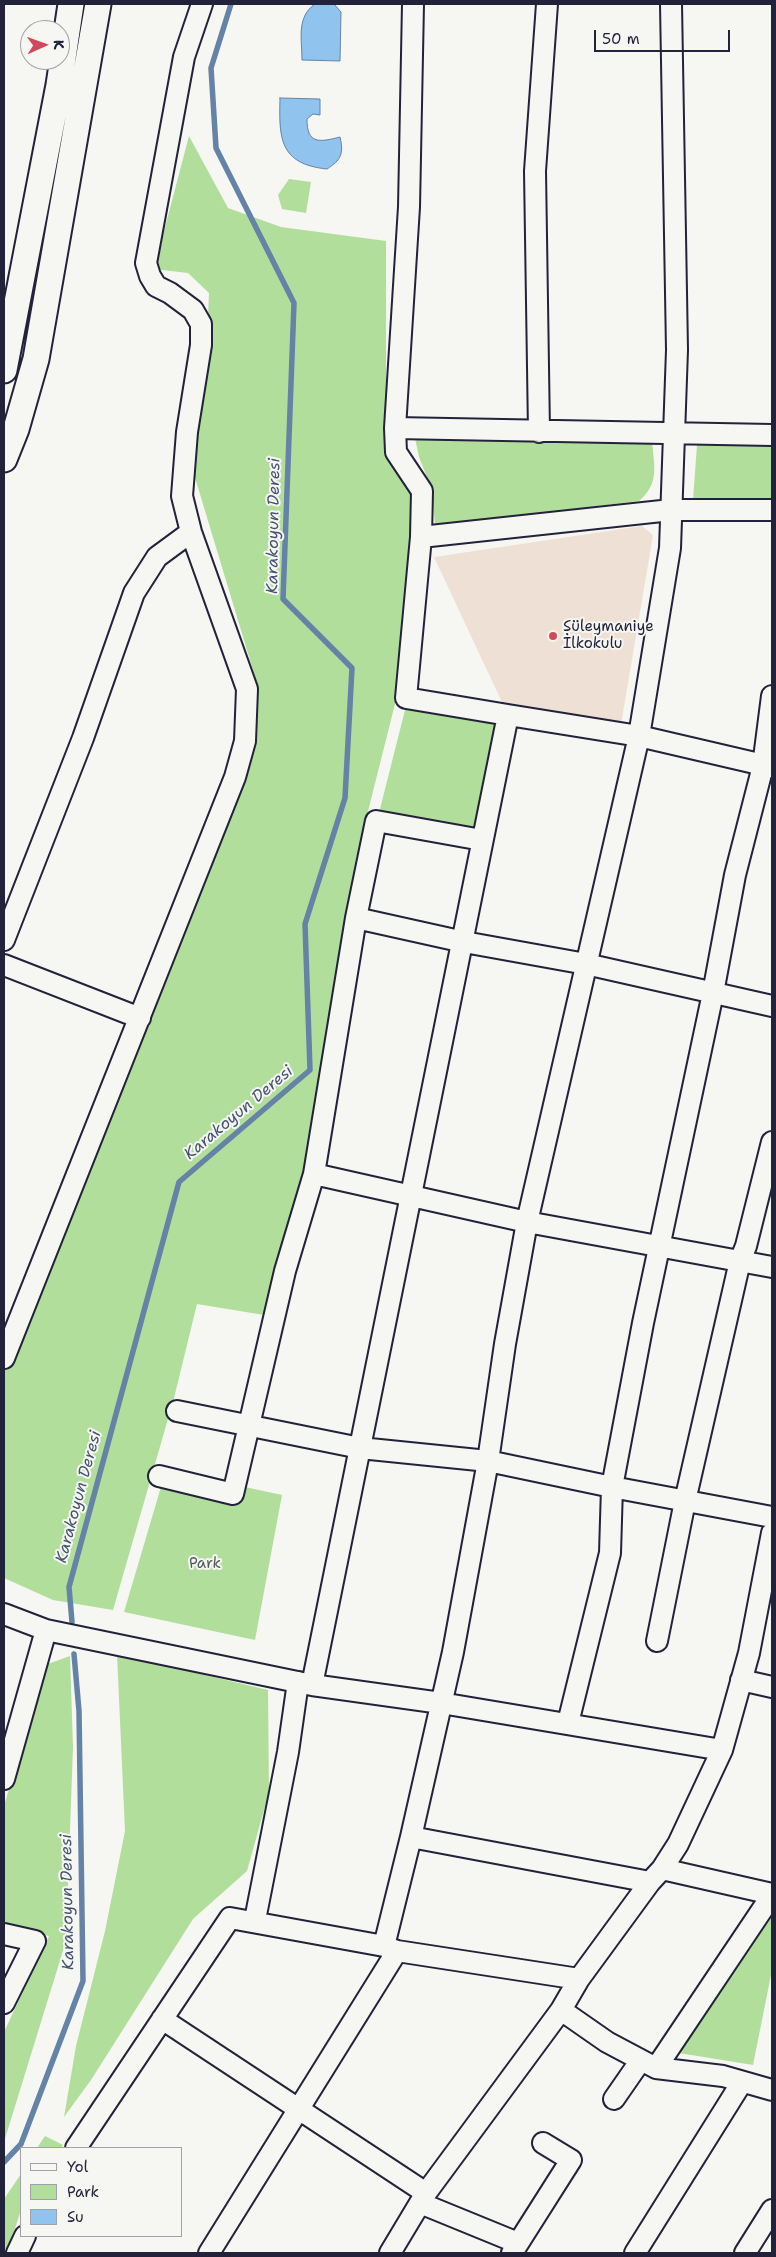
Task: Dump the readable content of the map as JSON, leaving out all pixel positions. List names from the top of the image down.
{
  "water": ["Karakoyun Deresi"],
  "parks": ["Park"],
  "places": ["Süleymaniye İlkokulu"],
  "legend": ["Yol", "Park", "Su"],
  "scale_bar": "50 m",
  "north": "right"
}
